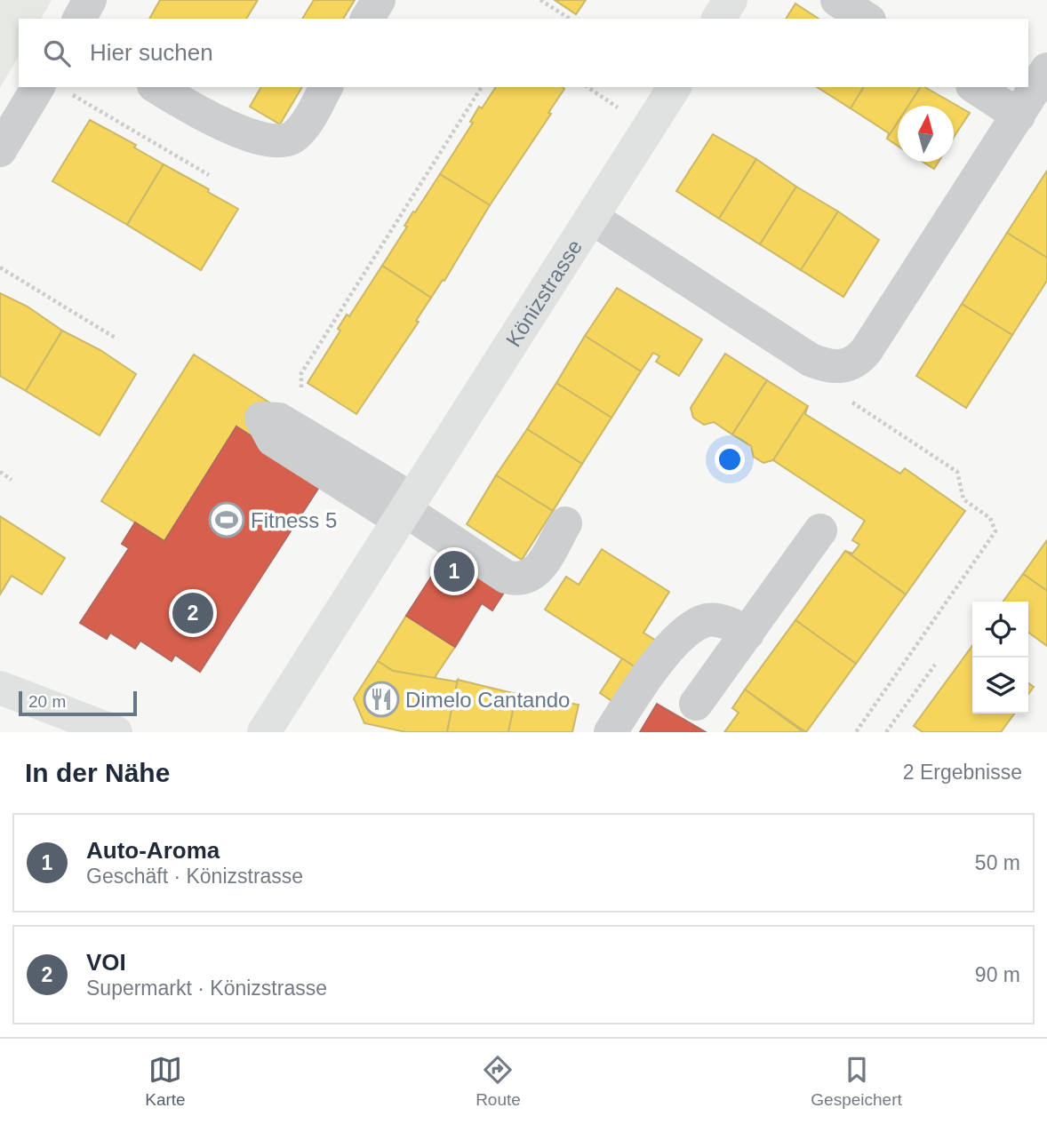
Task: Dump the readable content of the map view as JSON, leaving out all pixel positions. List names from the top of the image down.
{
  "streets": {
    "main road": ["Könizstrasse"]
  },
  "places": {
    "sports": ["Fitness 5"],
    "restaurant": ["Dimelo Cantando"]
  },
  "scale_bar": "20 m",
  "north": "top",
  "page": {
    "search": "Hier suchen",
    "pins": ["1", "2"],
    "scale": "20 m",
    "heading": ["In der Nähe", "2 Ergebnisse"],
    "list": [
      {
        "mark": "1",
        "name": "Auto-Aroma",
        "note": "Geschäft · Könizstrasse",
        "value": "50 m"
      },
      {
        "mark": "2",
        "name": "VOI",
        "note": "Supermarkt · Könizstrasse",
        "value": "90 m"
      }
    ],
    "nav": ["Karte", "Route", "Gespeichert"]
  }
}
